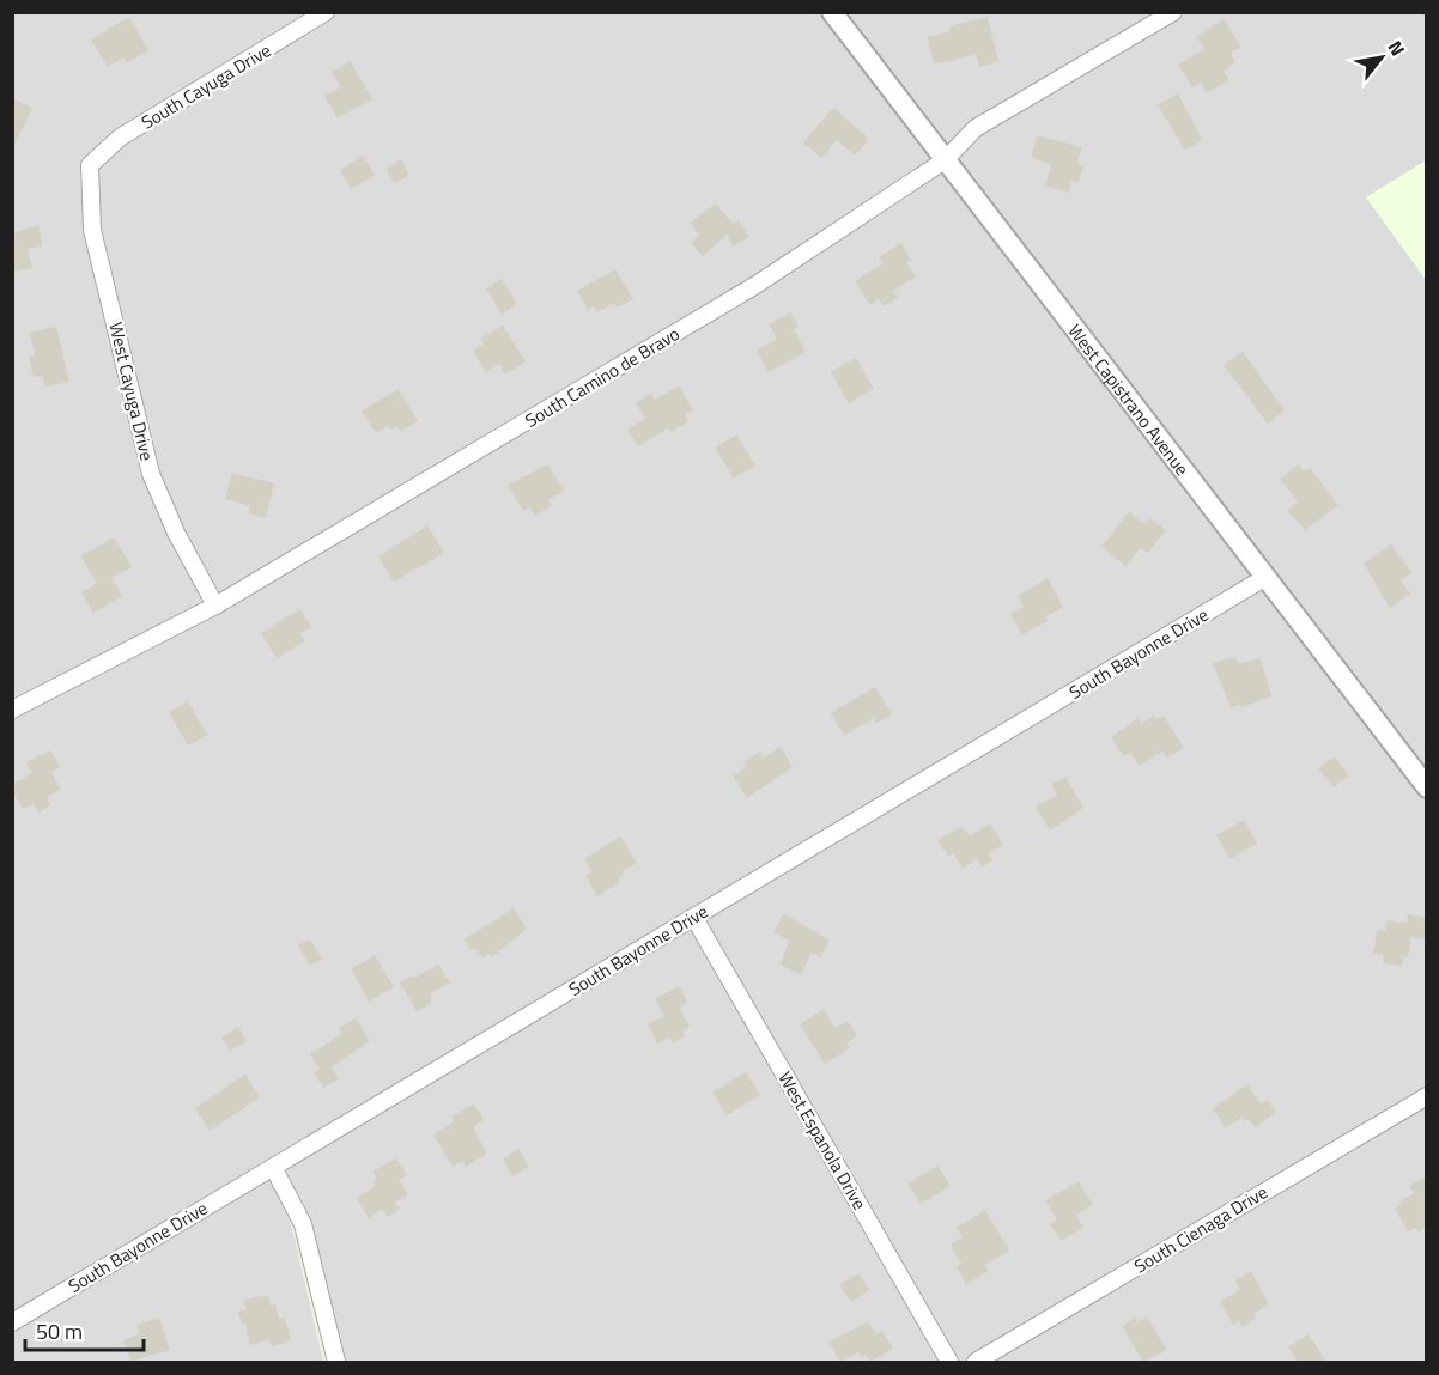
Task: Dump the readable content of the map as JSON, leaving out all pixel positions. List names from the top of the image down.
{
  "streets": {
    "street": [
      "South Cayuga Drive",
      "South Camino de Bravo",
      "West Cayuga Drive",
      "West Capistrano Avenue",
      "South Bayonne Drive",
      "West Espanola Drive",
      "South Cienaga Drive"
    ]
  },
  "crossings": [
    ["South Cayuga Drive", "West Cayuga Drive"],
    ["South Camino de Bravo", "West Cayuga Drive"],
    ["South Camino de Bravo", "West Capistrano Avenue"],
    ["West Capistrano Avenue", "South Bayonne Drive"],
    ["South Bayonne Drive", "West Espanola Drive"]
  ],
  "scale_bar": "50 m",
  "north": "top right"
}
